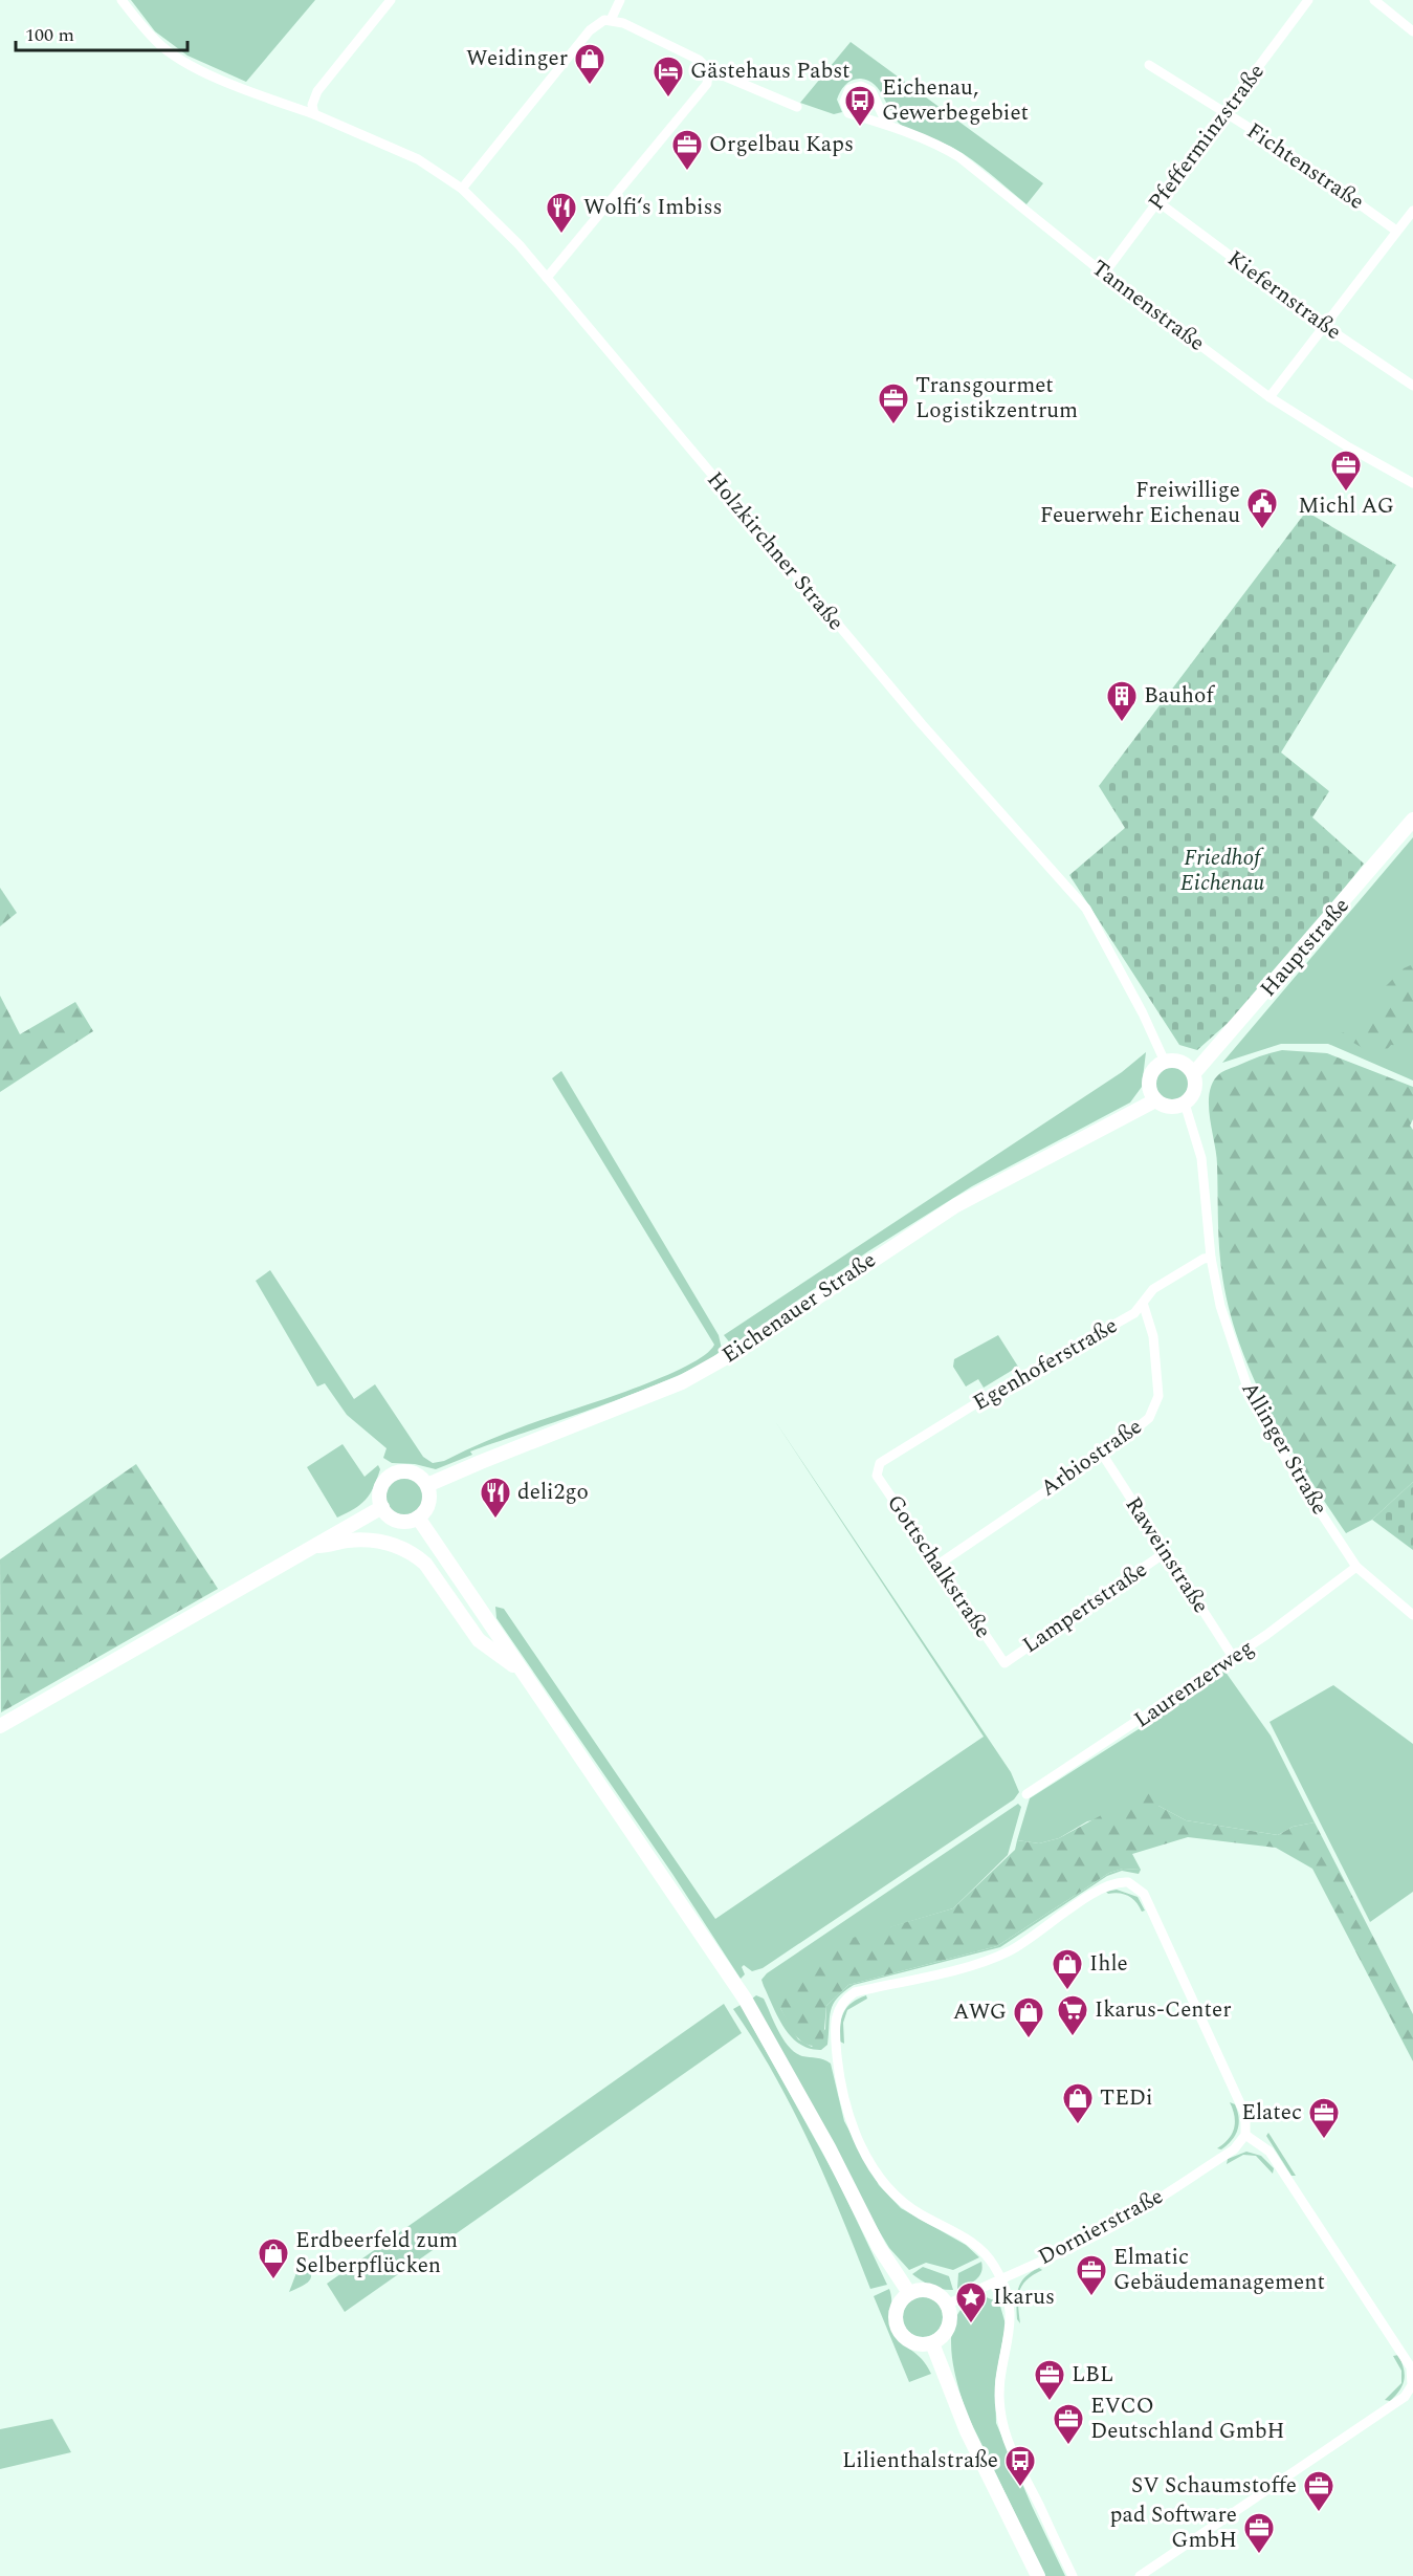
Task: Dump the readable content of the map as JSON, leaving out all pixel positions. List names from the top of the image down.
{
  "streets": {
    "main road": ["Hauptstraße", "Eichenauer Straße"],
    "street": [
      "Pfefferminzstraße",
      "Fichtenstraße",
      "Kiefernstraße",
      "Tannenstraße",
      "Holzkirchner Straße",
      "Egenhoferstraße",
      "Allinger Straße",
      "Arbiostraße",
      "Raweinstraße",
      "Gottschalkstraße",
      "Lampertstraße",
      "Laurenzerweg",
      "Dornierstraße"
    ]
  },
  "crossings": [
    ["Pfefferminzstraße", "Fichtenstraße"],
    ["Pfefferminzstraße", "Kiefernstraße"],
    ["Pfefferminzstraße", "Tannenstraße"],
    ["Holzkirchner Straße", "Hauptstraße"],
    ["Holzkirchner Straße", "Eichenauer Straße"],
    ["Holzkirchner Straße", "Allinger Straße"],
    ["Hauptstraße", "Eichenauer Straße"],
    ["Hauptstraße", "Allinger Straße"],
    ["Eichenauer Straße", "Allinger Straße"],
    ["Egenhoferstraße", "Allinger Straße"],
    ["Egenhoferstraße", "Arbiostraße"],
    ["Egenhoferstraße", "Gottschalkstraße"],
    ["Allinger Straße", "Laurenzerweg"],
    ["Arbiostraße", "Raweinstraße"],
    ["Arbiostraße", "Gottschalkstraße"],
    ["Raweinstraße", "Lampertstraße"],
    ["Raweinstraße", "Laurenzerweg"],
    ["Gottschalkstraße", "Lampertstraße"]
  ],
  "parks": ["Friedhof Eichenau"],
  "places": {
    "shop": [
      "Weidinger",
      "Ihle",
      "AWG",
      "TEDi",
      "Erdbeerfeld zum Selberpflücken"
    ],
    "hotel": ["Gästehaus Pabst"],
    "bus stop": ["Eichenau, Gewerbegebiet", "Lilienthalstraße"],
    "office": [
      "Orgelbau Kaps",
      "Transgourmet Logistikzentrum",
      "Michl AG",
      "Elatec",
      "Elmatic Gebäudemanagement",
      "LBL",
      "EVCO Deutschland GmbH",
      "SV Schaumstoffe",
      "pad Software GmbH"
    ],
    "restaurant": ["Wolfi‘s Imbiss", "deli2go"],
    "public building": ["Freiwillige Feuerwehr Eichenau"],
    "building": ["Bauhof"],
    "supermarket": ["Ikarus-Center"],
    "place": ["Ikarus"]
  },
  "scale_bar": "100 m"
}
